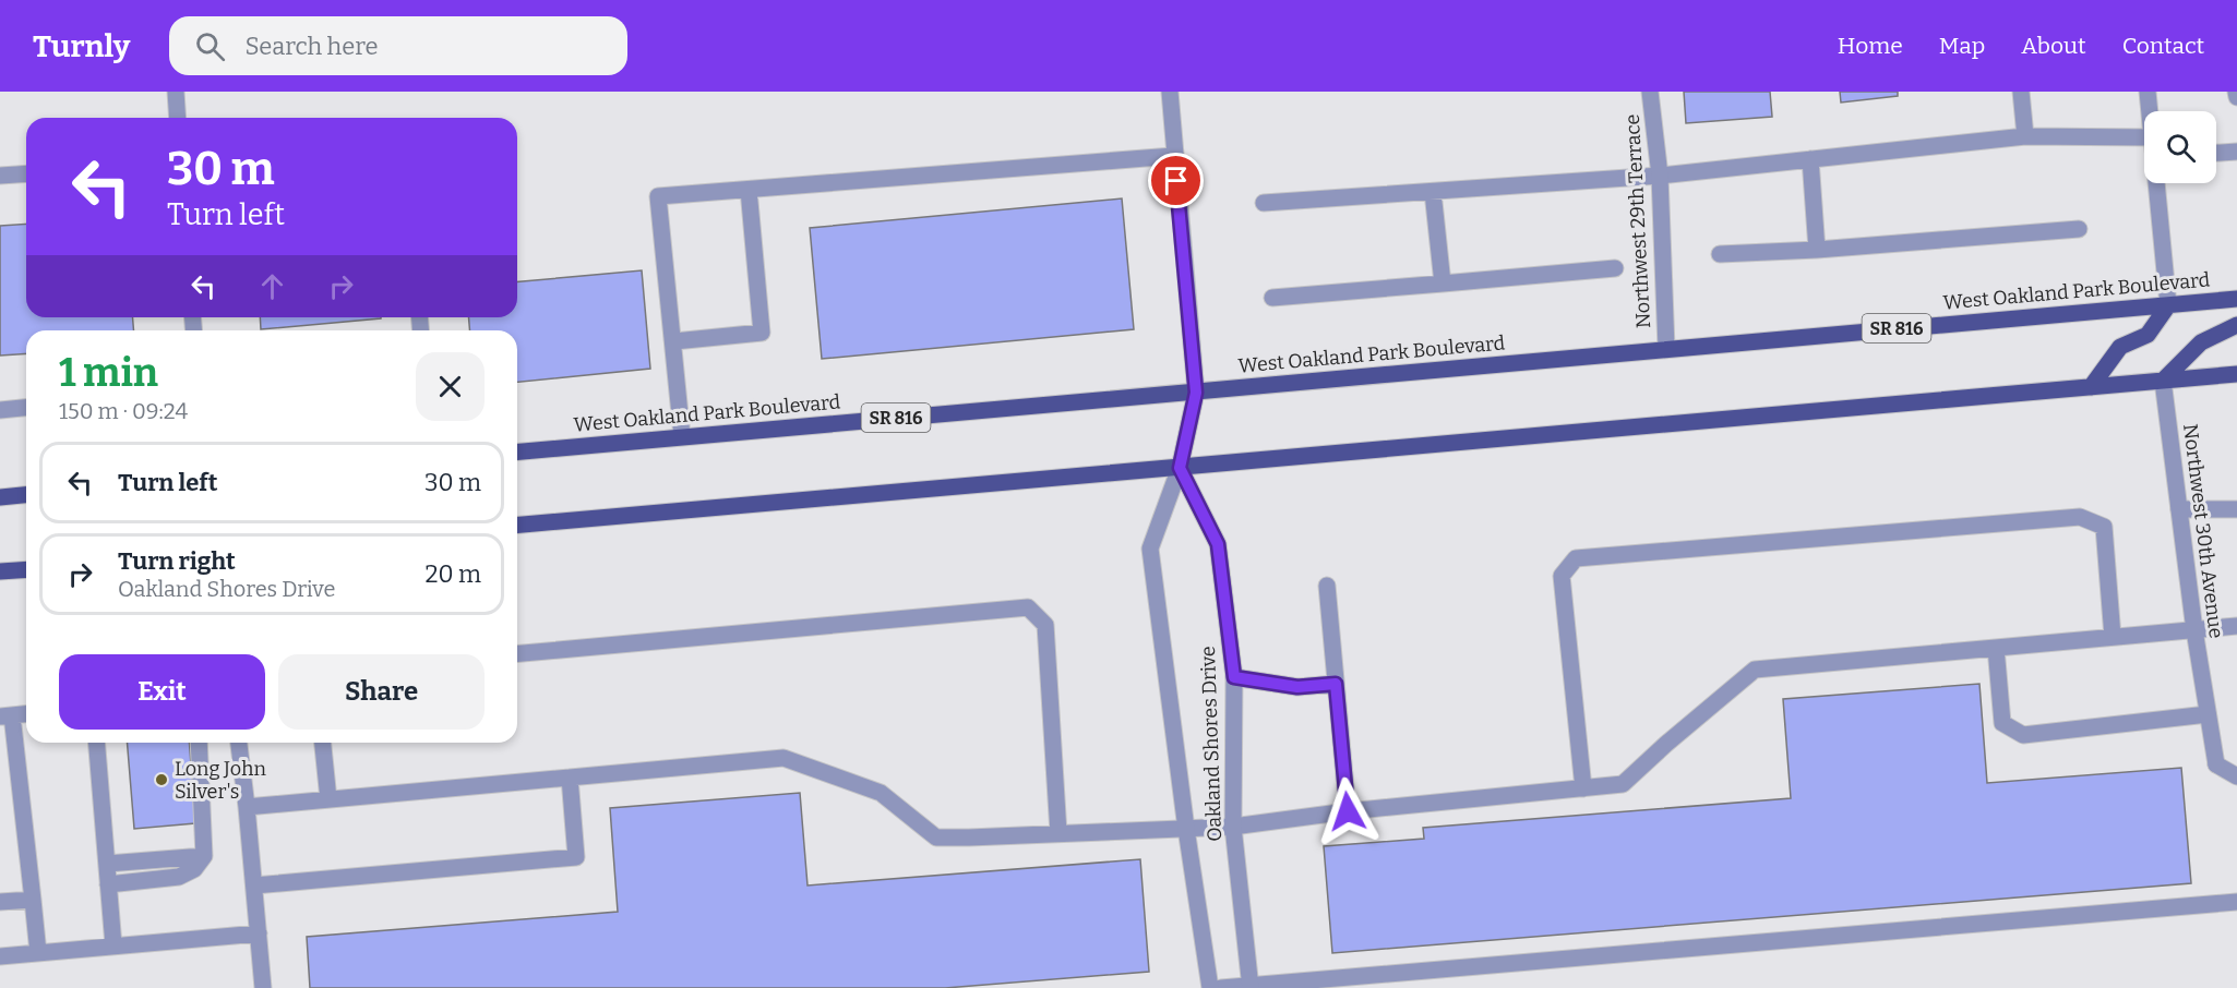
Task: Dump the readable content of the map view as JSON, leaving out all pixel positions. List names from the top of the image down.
{
  "streets": {
    "main road": ["West Oakland Park Boulevard", "SR 816"],
    "street": ["Northwest 29th Terrace", "Northwest 30th Avenue", "Oakland Shores Drive"]
  },
  "crossings": [
    ["Northwest 29th Terrace", "West Oakland Park Boulevard"],
    ["West Oakland Park Boulevard", "Oakland Shores Drive"]
  ],
  "places": ["Long John Silver's"],
  "page": {
    "header": "Turnly",
    "search": "Search here",
    "nav": [
      "Home",
      "Map",
      "About",
      "Contact"
    ],
    "turn": ["30 m", "Turn left"],
    "heading": ["1 min", "150 m · 09:24"],
    "list": [
      {
        "name": "Turn left",
        "value": "30 m"
      },
      {
        "name": "Turn right",
        "note": "Oakland Shores Drive",
        "value": "20 m"
      }
    ],
    "buttons": ["Exit", "Share"]
  }
}
